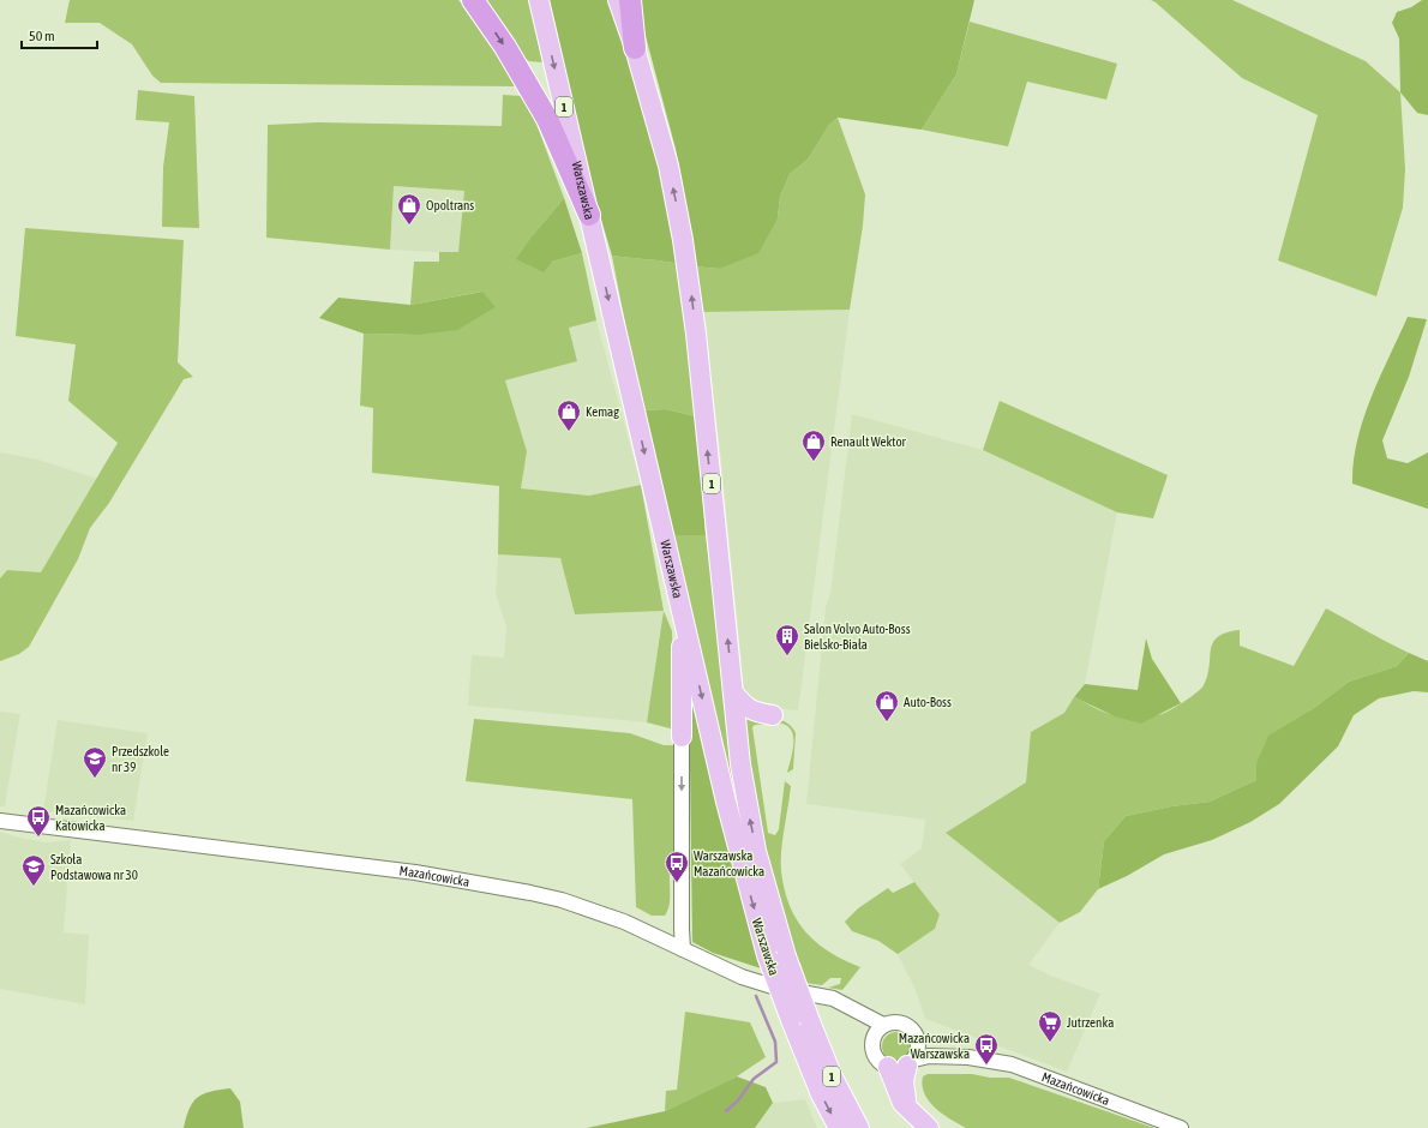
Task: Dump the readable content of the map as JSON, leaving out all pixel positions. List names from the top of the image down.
{
  "streets": {
    "main road": ["1", "Warszawska"],
    "street": ["Mazańcowicka"]
  },
  "places": {
    "shop": [
      "Opoltrans",
      "Kemag",
      "Renault Wektor",
      "Auto-Boss"
    ],
    "building": ["Salon Volvo Auto-Boss Bielsko-Biała"],
    "school or university": ["Przedszkole nr 39", "Szkoła Podstawowa nr 30"],
    "bus stop": ["Mazańcowicka Katowicka", "Warszawska Mazańcowicka", "Mazańcowicka Warszawska"],
    "supermarket": ["Jutrzenka"]
  },
  "scale_bar": "50 m"
}
